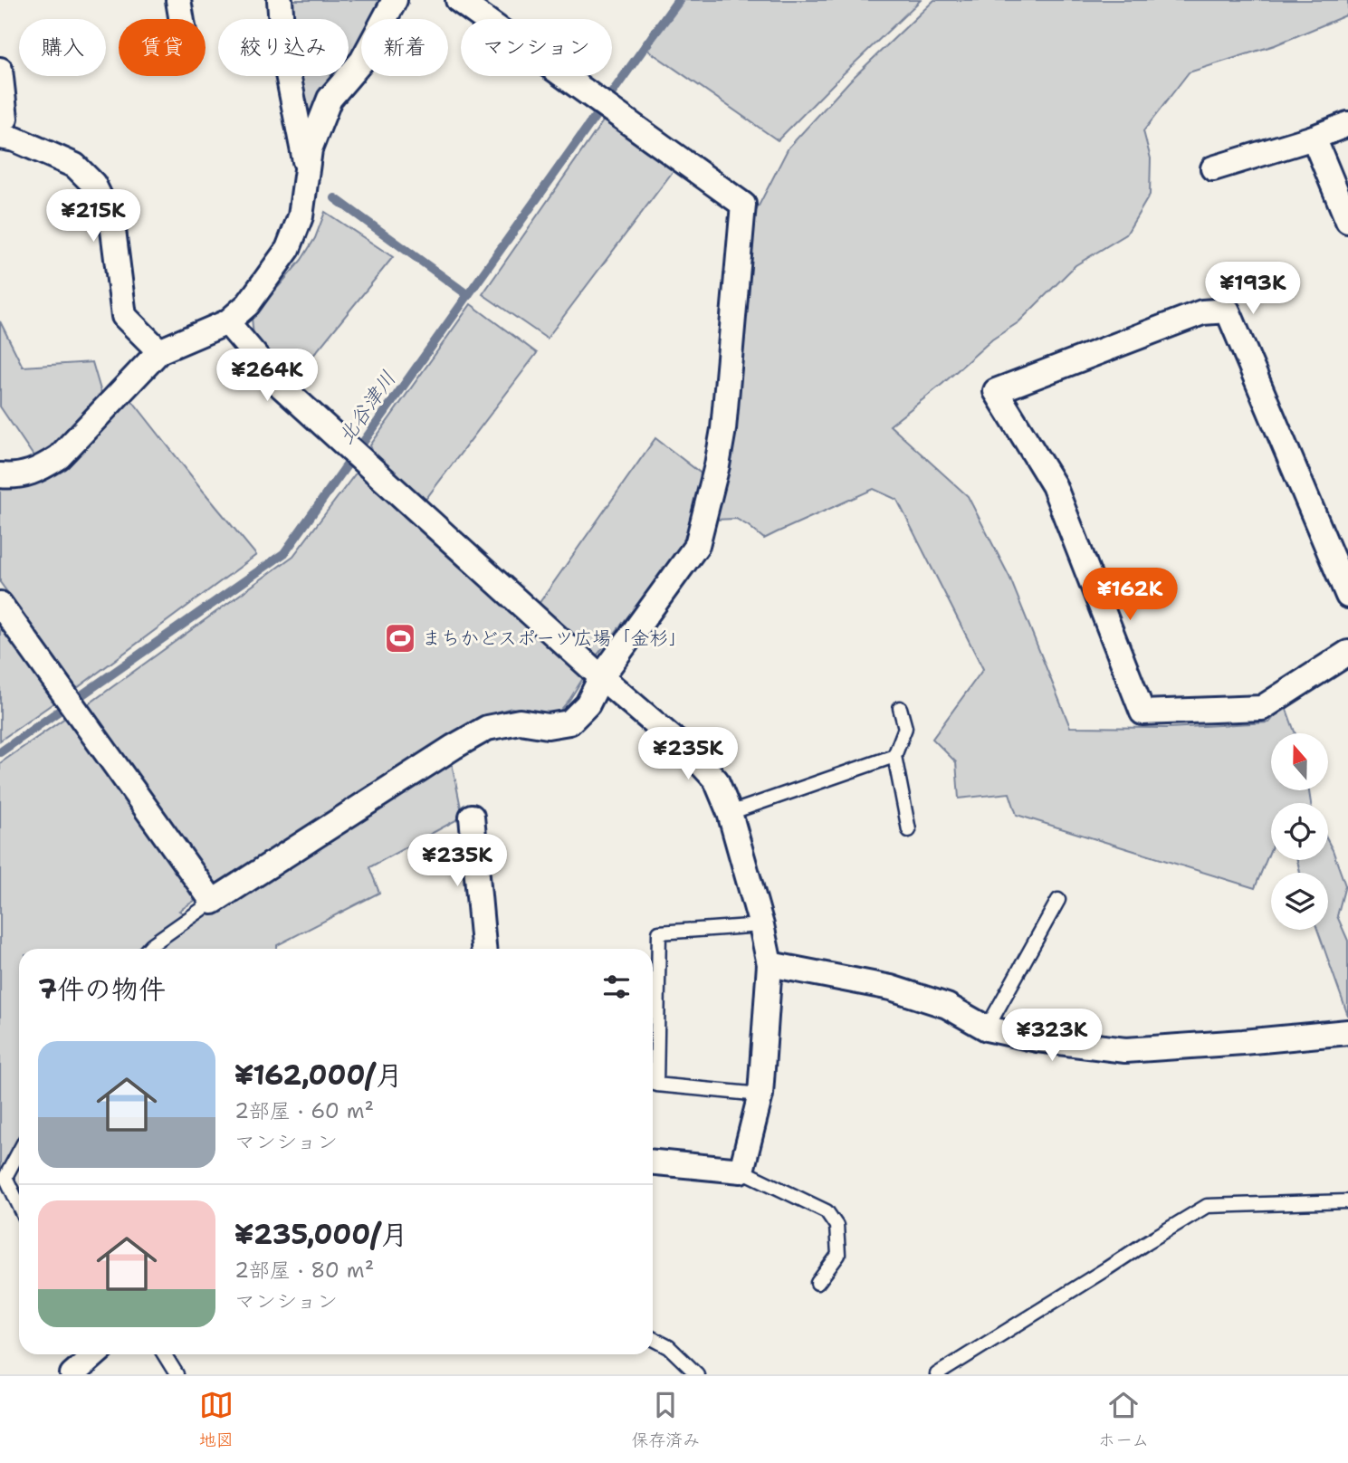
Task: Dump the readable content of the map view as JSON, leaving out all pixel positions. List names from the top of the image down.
{
  "water": ["北谷津川"],
  "places": {
    "sports": ["まちかどスポーツ広場「金杉」"]
  },
  "north": "top",
  "page": {
    "chip": [
      "購入",
      "賃貸",
      "絞り込み",
      "新着",
      "マンション"
    ],
    "price": [
      "¥215K",
      "¥193K",
      "¥264K",
      "¥162K",
      "¥235K",
      "¥235K",
      "¥323K"
    ],
    "heading": "7件の物件",
    "list": [
      {
        "name": "¥162,000/月",
        "note": "2部屋 · 60 m² · マンション"
      },
      {
        "name": "¥235,000/月",
        "note": "2部屋 · 80 m² · マンション"
      }
    ],
    "tabs": ["地図", "保存済み", "ホーム"]
  }
}
